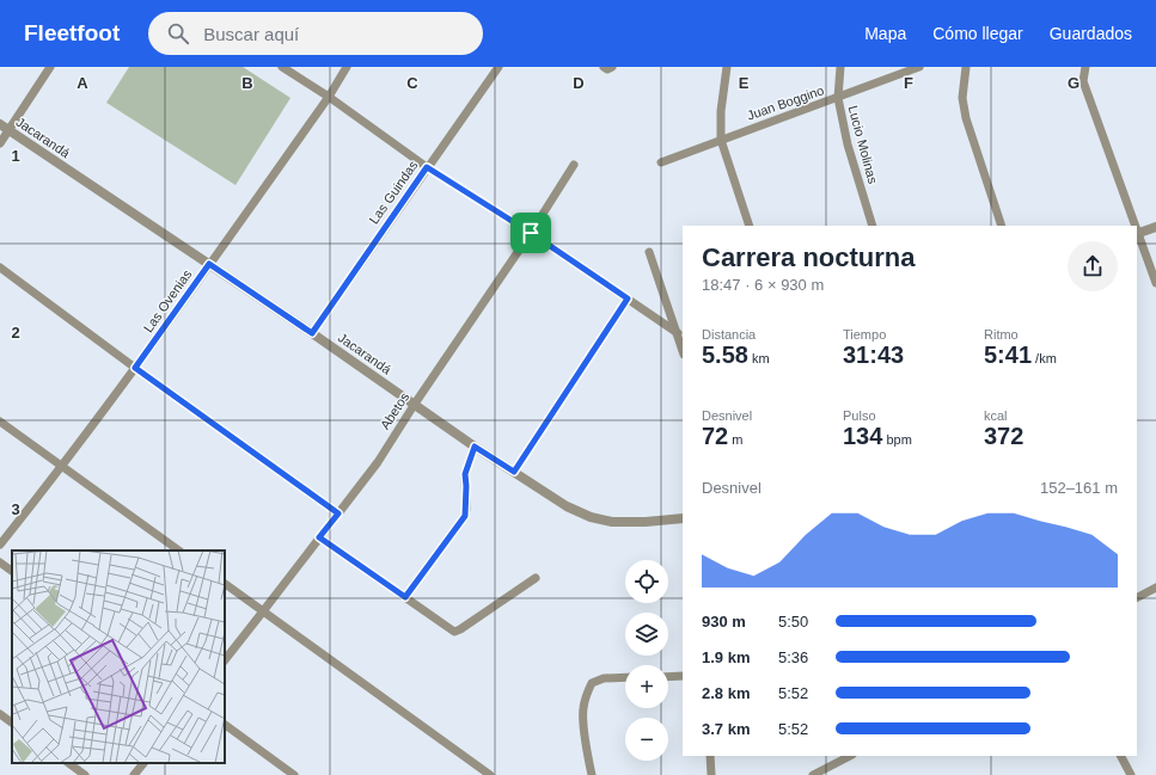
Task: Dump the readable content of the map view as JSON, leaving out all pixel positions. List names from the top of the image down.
{
  "streets": {
    "street": [
      "Juan Boggino",
      "Jacarandá",
      "Lucio Molinas",
      "Las Guindas",
      "Las Ovenias",
      "Abetos"
    ]
  },
  "crossings": [
    ["Juan Boggino", "Lucio Molinas"],
    ["Jacarandá", "Las Guindas"],
    ["Jacarandá", "Las Ovenias"],
    ["Jacarandá", "Abetos"]
  ],
  "page": {
    "header": "Fleetfoot",
    "search": "Buscar aquí",
    "nav": ["Mapa", "Cómo llegar", "Guardados"],
    "heading": ["Carrera nocturna", "18:47 · 6 × 930 m"],
    "stats": [
      ["Distancia", "5.58 km"],
      ["Tiempo", "31:43"],
      ["Ritmo", "5:41 /km"],
      ["Desnivel", "72 m"],
      ["Pulso", "134 bpm"],
      ["kcal", "372"]
    ],
    "chart": ["Desnivel", "152–161 m"],
    "map_buttons": ["+", "−"],
    "list": [
      {
        "name": "930 m",
        "note": "5:50"
      },
      {
        "name": "1.9 km",
        "note": "5:36"
      },
      {
        "name": "2.8 km",
        "note": "5:52"
      },
      {
        "name": "3.7 km",
        "note": "5:52"
      }
    ]
  },
  "grid": {
    "columns": [
      "A",
      "B",
      "C",
      "D",
      "E",
      "F",
      "G"
    ],
    "rows": ["1", "2", "3"]
  }
}
